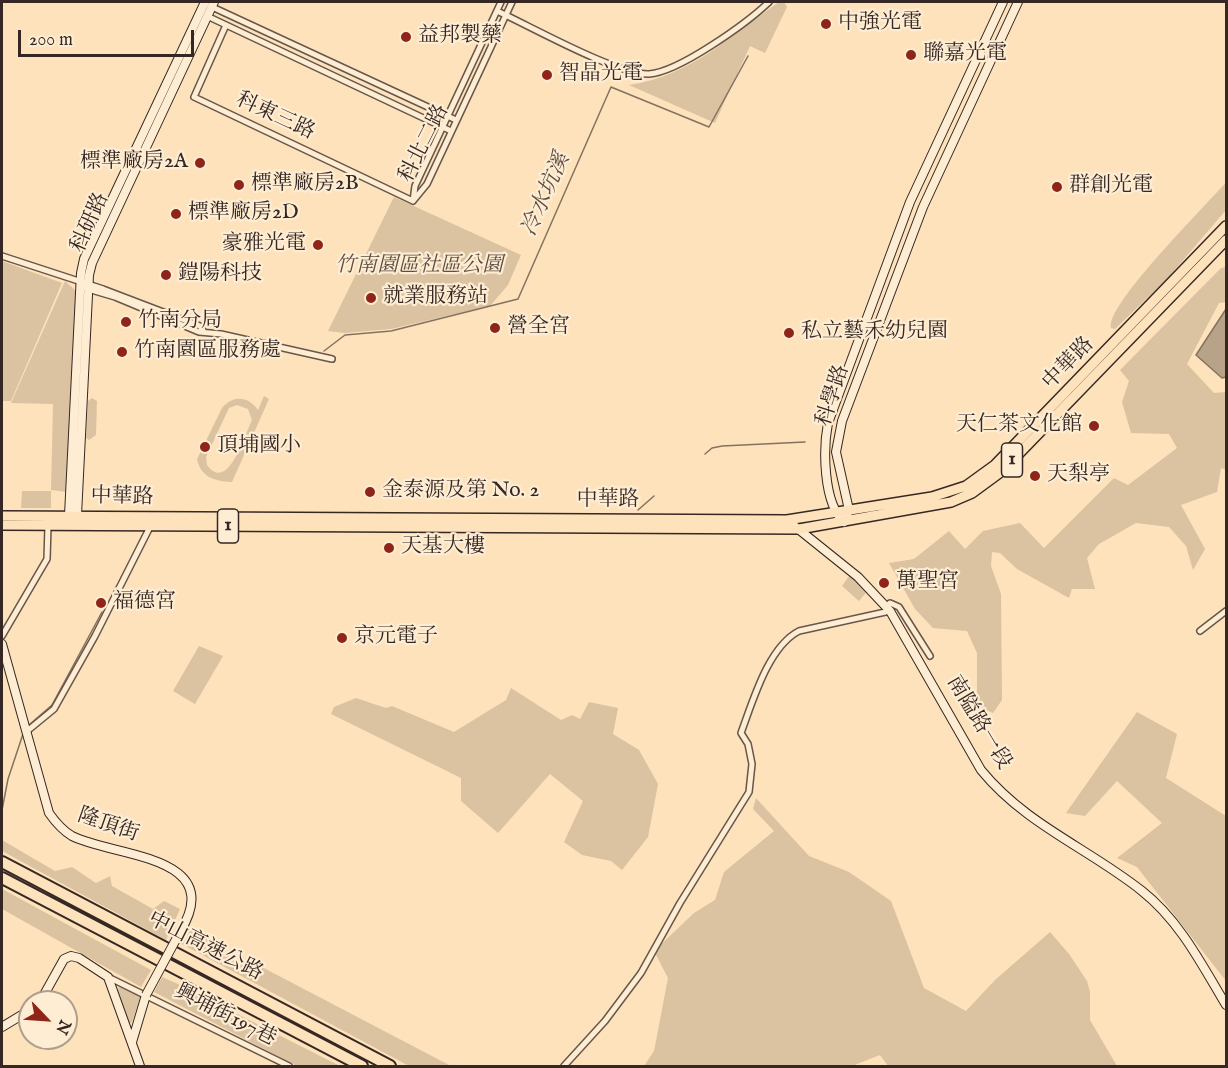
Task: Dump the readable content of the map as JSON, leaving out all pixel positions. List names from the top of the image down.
{
  "streets": {
    "highway": ["中山高速公路"],
    "main road": ["中華路", "1"],
    "street": [
      "科東三路",
      "科北二路",
      "科研路",
      "科學路",
      "南隘路一段",
      "隆頂街",
      "興埔街197巷"
    ]
  },
  "crossings": [
    ["科東三路", "科北二路"],
    ["科研路", "中華路"],
    ["中華路", "科學路"],
    ["中華路", "南隘路一段"],
    ["隆頂街", "興埔街197巷"]
  ],
  "water": ["冷水坑溪"],
  "parks": ["竹南園區社區公園"],
  "places": [
    "中強光電",
    "益邦製藥",
    "聯嘉光電",
    "智晶光電",
    "標準廠房2A",
    "標準廠房2B",
    "群創光電",
    "標準廠房2D",
    "豪雅光電",
    "鎧陽科技",
    "就業服務站",
    "竹南分局",
    "營全宮",
    "私立藝禾幼兒園",
    "竹南園區服務處",
    "天仁茶文化館",
    "頂埔國小",
    "天梨亭",
    "金泰源及第 No. 2",
    "天基大樓",
    "萬聖宮",
    "福德宮",
    "京元電子"
  ],
  "scale_bar": "200 m",
  "north": "bottom right"
}
